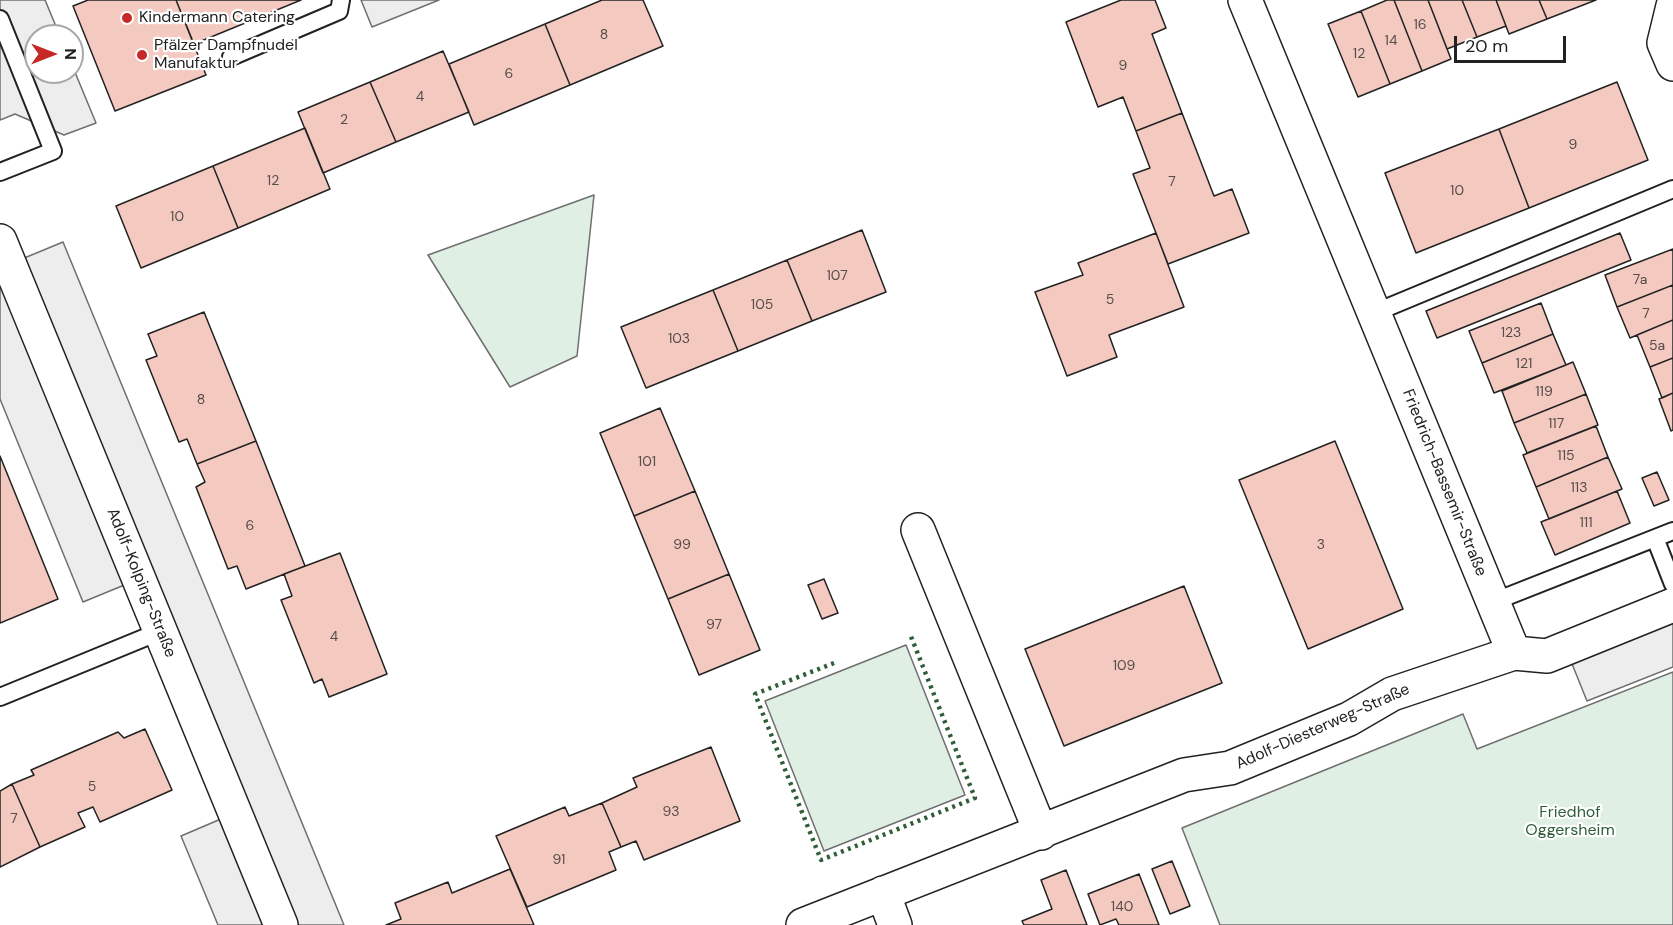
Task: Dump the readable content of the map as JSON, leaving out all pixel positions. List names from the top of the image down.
{
  "streets": {
    "street": ["Friedrich-Bassemir-Straße", "Adolf-Kolping-Straße", "Adolf-Diesterweg-Straße"]
  },
  "crossings": [
    ["Friedrich-Bassemir-Straße", "Adolf-Diesterweg-Straße"]
  ],
  "parks": ["Friedhof Oggersheim"],
  "places": ["Kindermann Catering", "Pfälzer Dampfnudel Manufaktur"],
  "house_numbers": [
    "16",
    "8",
    "14",
    "12",
    "9",
    "6",
    "4",
    "2",
    "9",
    "12",
    "7",
    "10",
    "10",
    "107",
    "7a",
    "5",
    "105",
    "7",
    "123",
    "103",
    "5a",
    "121",
    "119",
    "8",
    "117",
    "115",
    "101",
    "113",
    "111",
    "6",
    "99",
    "3",
    "97",
    "4",
    "109",
    "5",
    "93",
    "7",
    "91",
    "140"
  ],
  "scale_bar": "20 m",
  "north": "right"
}
